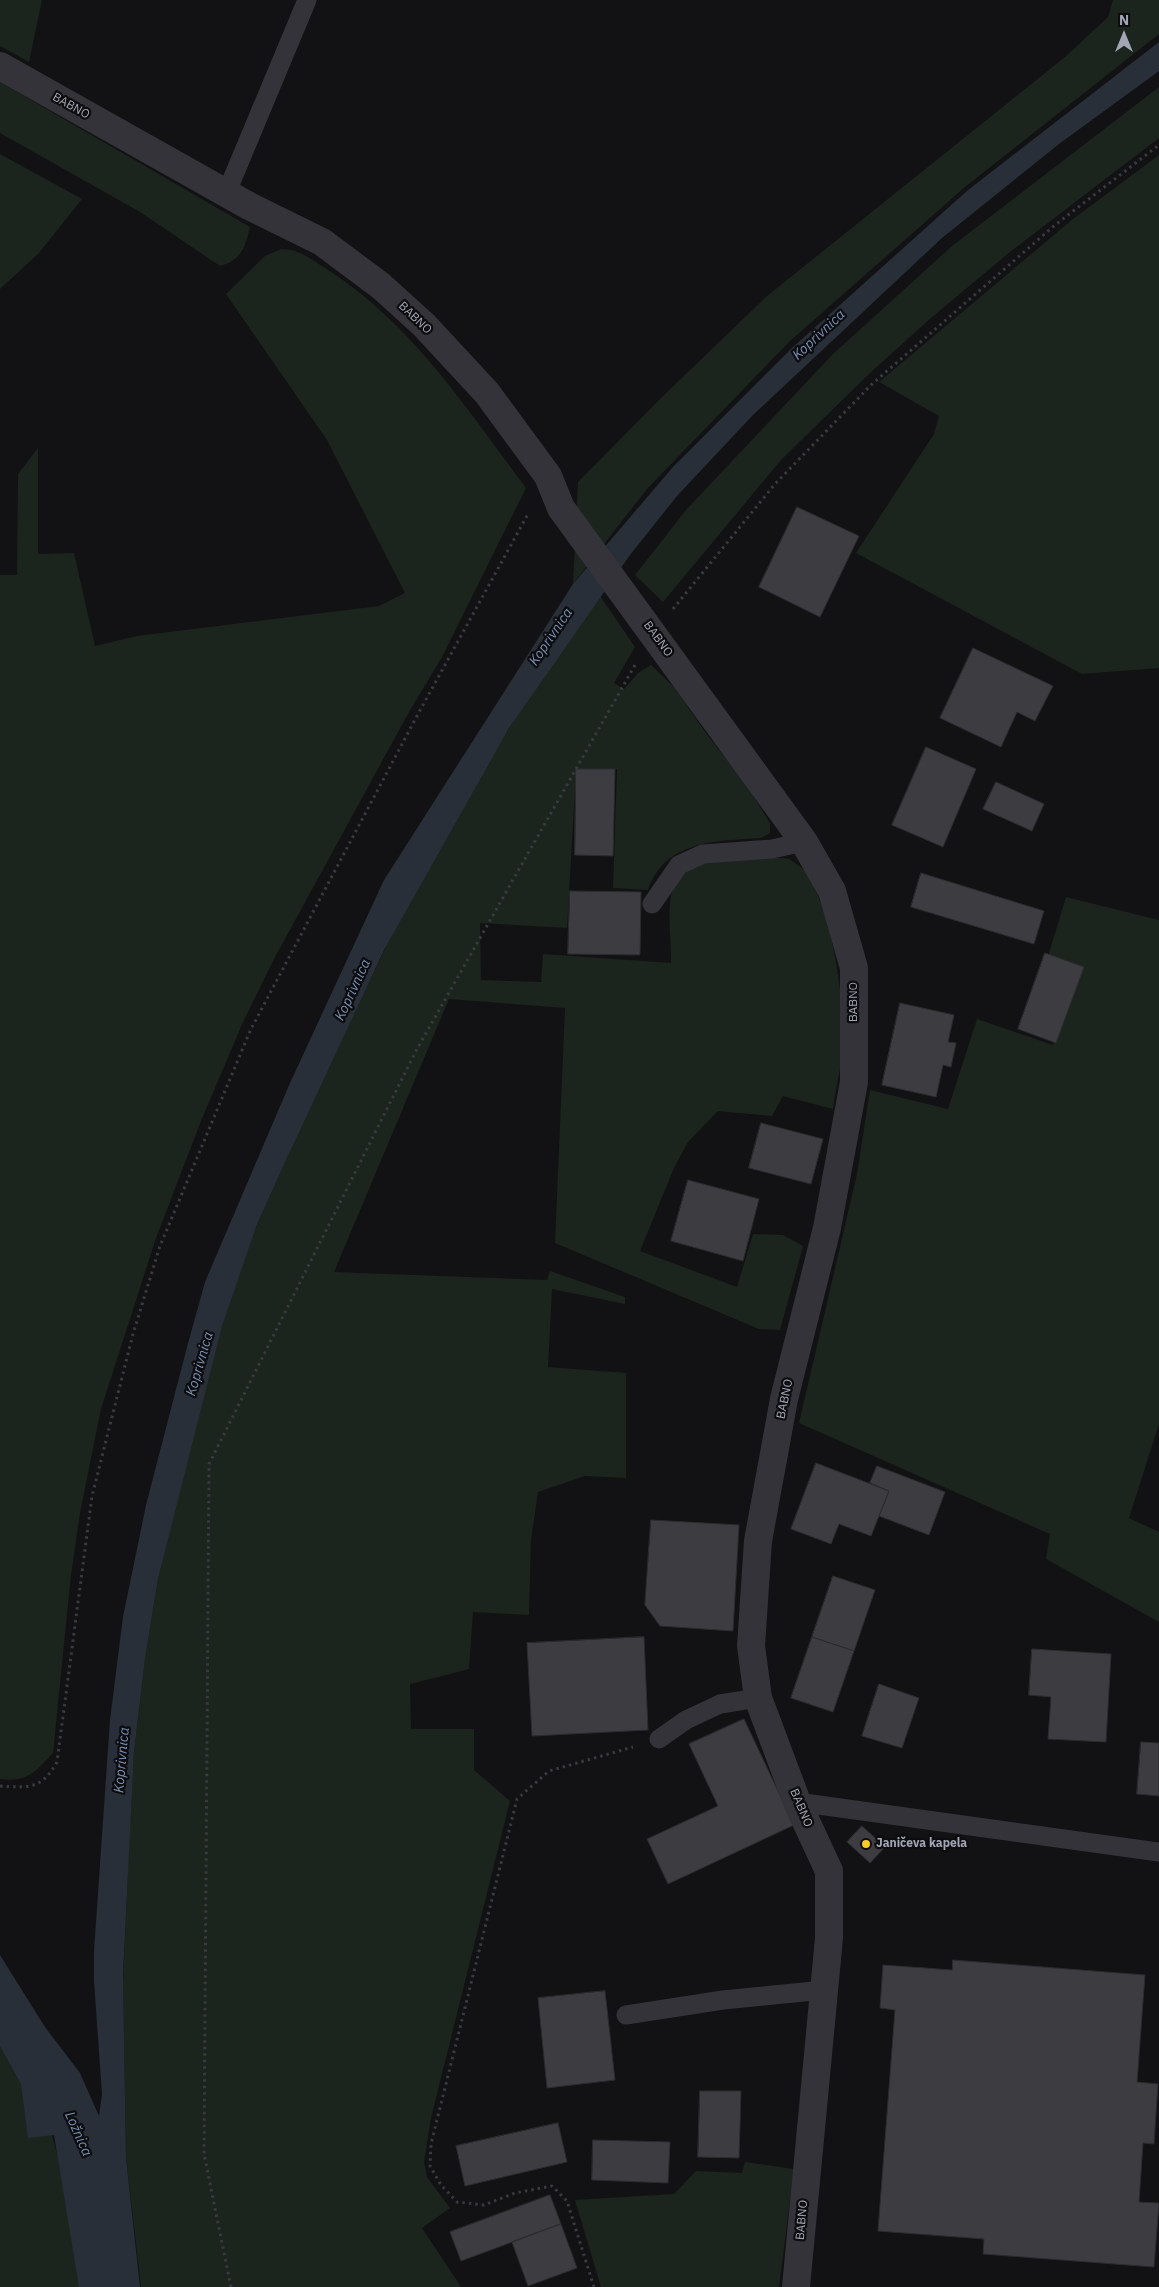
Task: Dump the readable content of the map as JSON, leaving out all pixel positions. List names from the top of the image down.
{
  "streets": {
    "street": ["BABNO"]
  },
  "water": ["Koprivnica", "Ložnica"],
  "places": ["Janičeva kapela"],
  "north": "top"
}
